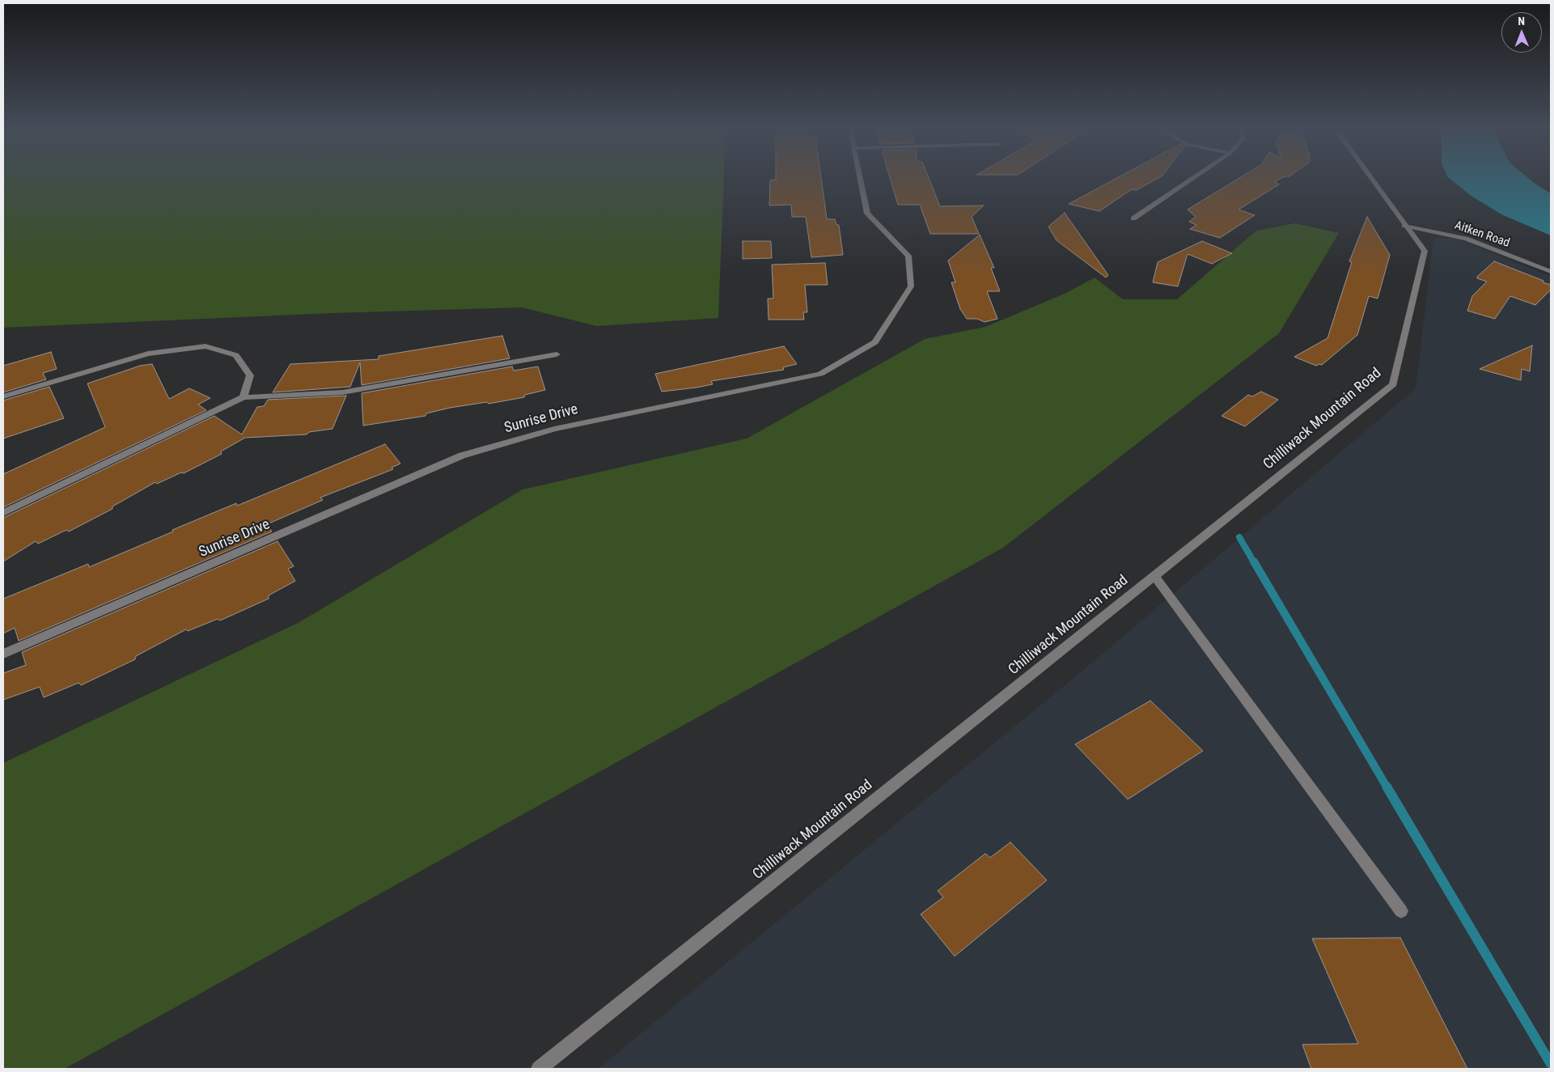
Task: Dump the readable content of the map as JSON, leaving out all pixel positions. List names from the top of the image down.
{
  "streets": {
    "street": ["Aitken Road", "Sunrise Drive", "Chilliwack Mountain Road"]
  },
  "crossings": [
    ["Aitken Road", "Chilliwack Mountain Road"]
  ],
  "north": "top"
}
